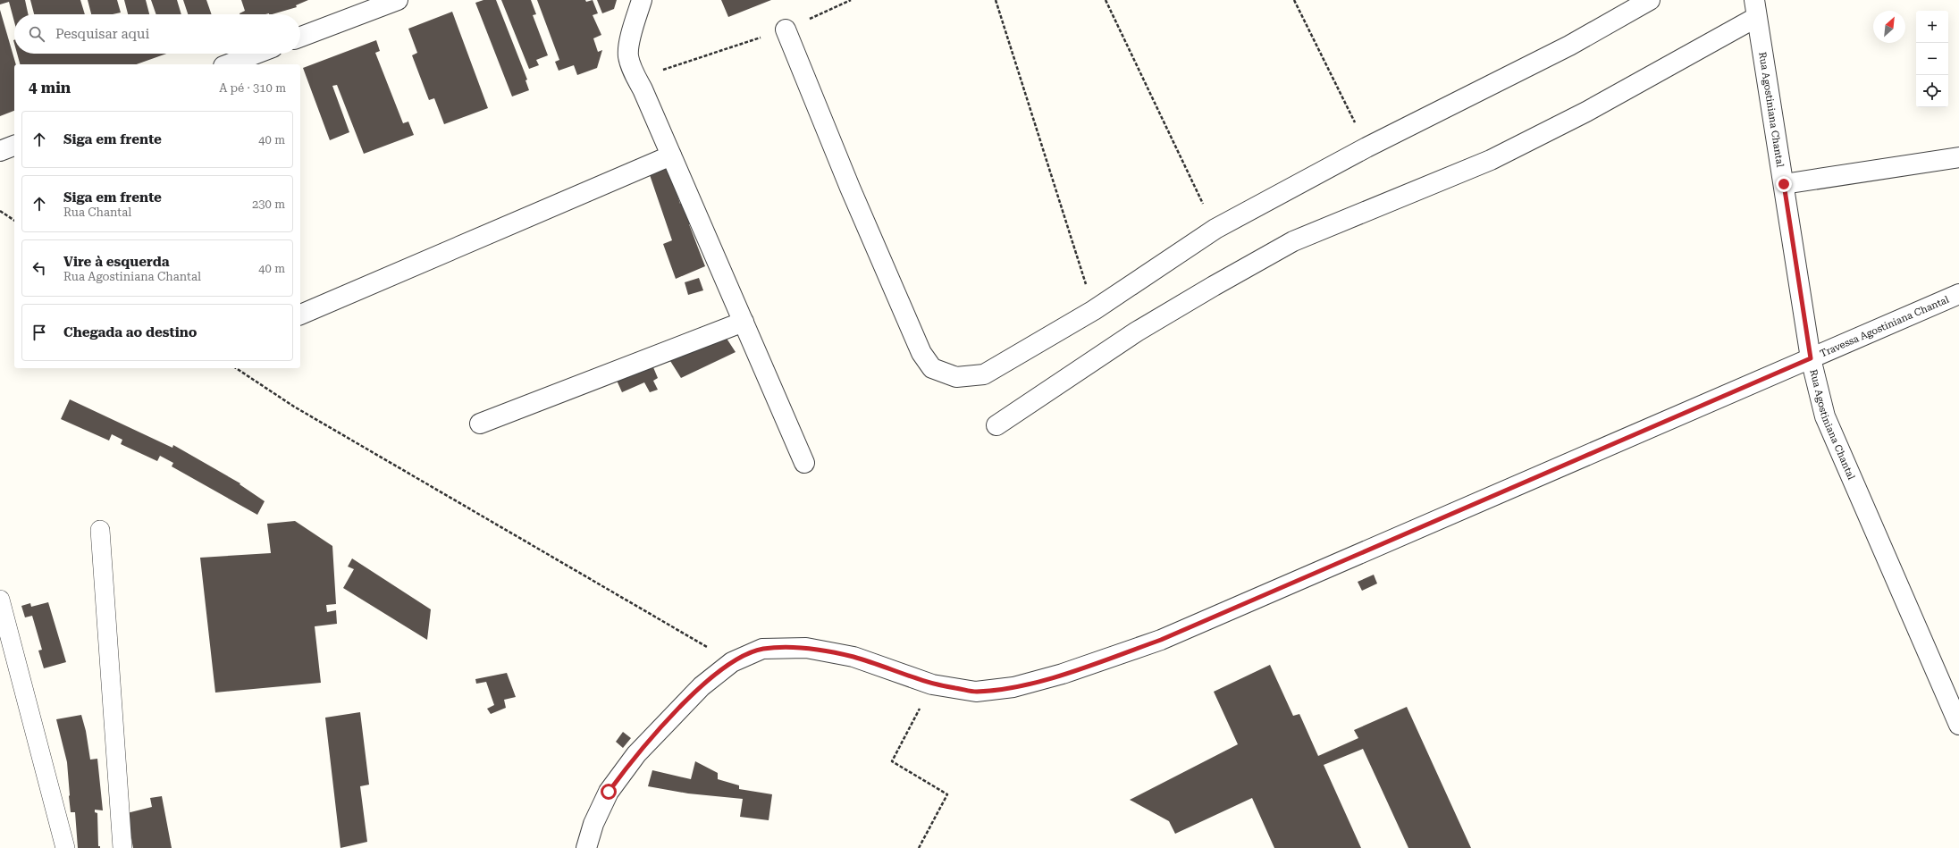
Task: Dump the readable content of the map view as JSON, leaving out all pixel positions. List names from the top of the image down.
{
  "streets": {
    "street": ["Rua Agostiniana Chantal", "Travessa Agostiniana Chantal"]
  },
  "crossings": [
    ["Rua Agostiniana Chantal", "Travessa Agostiniana Chantal"]
  ],
  "north": "top right",
  "page": {
    "map_buttons": ["+", "−"],
    "search": "Pesquisar aqui",
    "heading": ["4 min", "A pé · 310 m"],
    "list": [
      ["Siga em frente", "40 m"],
      ["Siga em frente", "Rua Chantal", "230 m"],
      ["Vire à esquerda", "Rua Agostiniana Chantal", "40 m"],
      "Chegada ao destino"
    ]
  }
}
